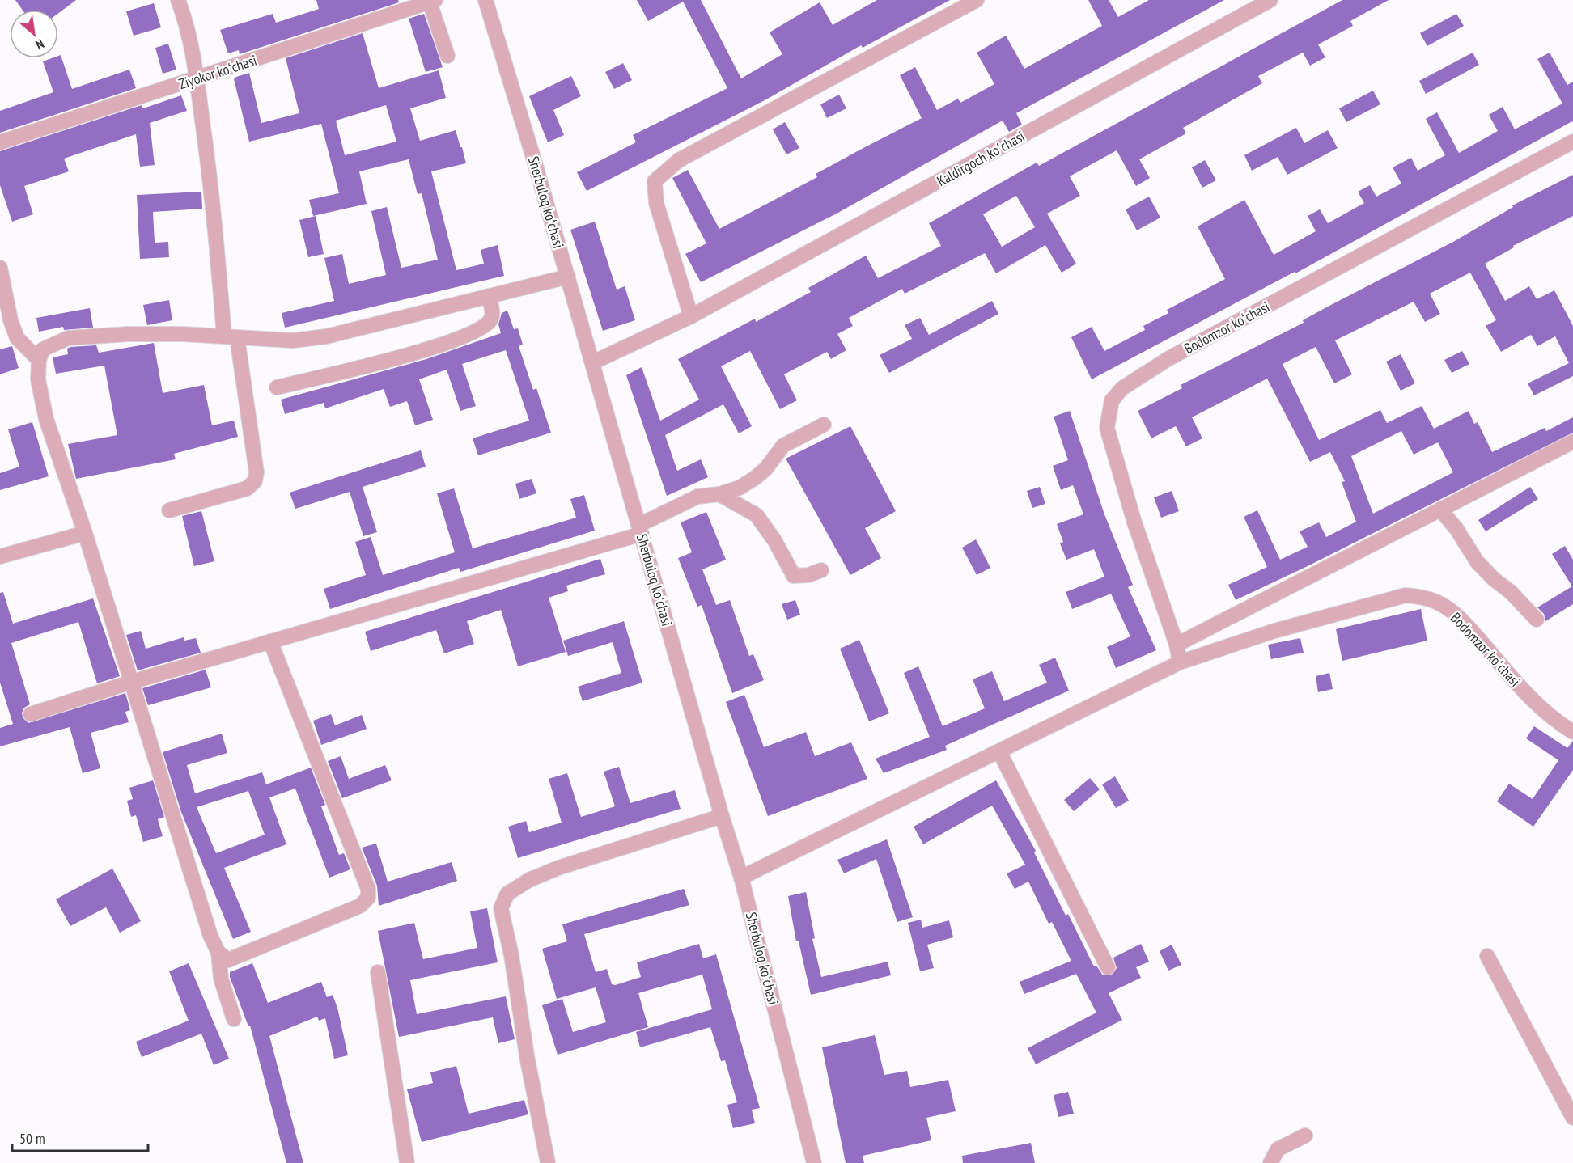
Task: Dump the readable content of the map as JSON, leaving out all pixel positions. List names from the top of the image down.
{
  "streets": {
    "street": [
      "Ziyokor koʻchasi",
      "Kaldirgoch koʻchasi",
      "Sherbuloq koʻchasi",
      "Bodomzor koʻchasi"
    ]
  },
  "crossings": [
    ["Kaldirgoch koʻchasi", "Sherbuloq koʻchasi"]
  ],
  "scale_bar": "50 m",
  "north": "bottom right"
}
